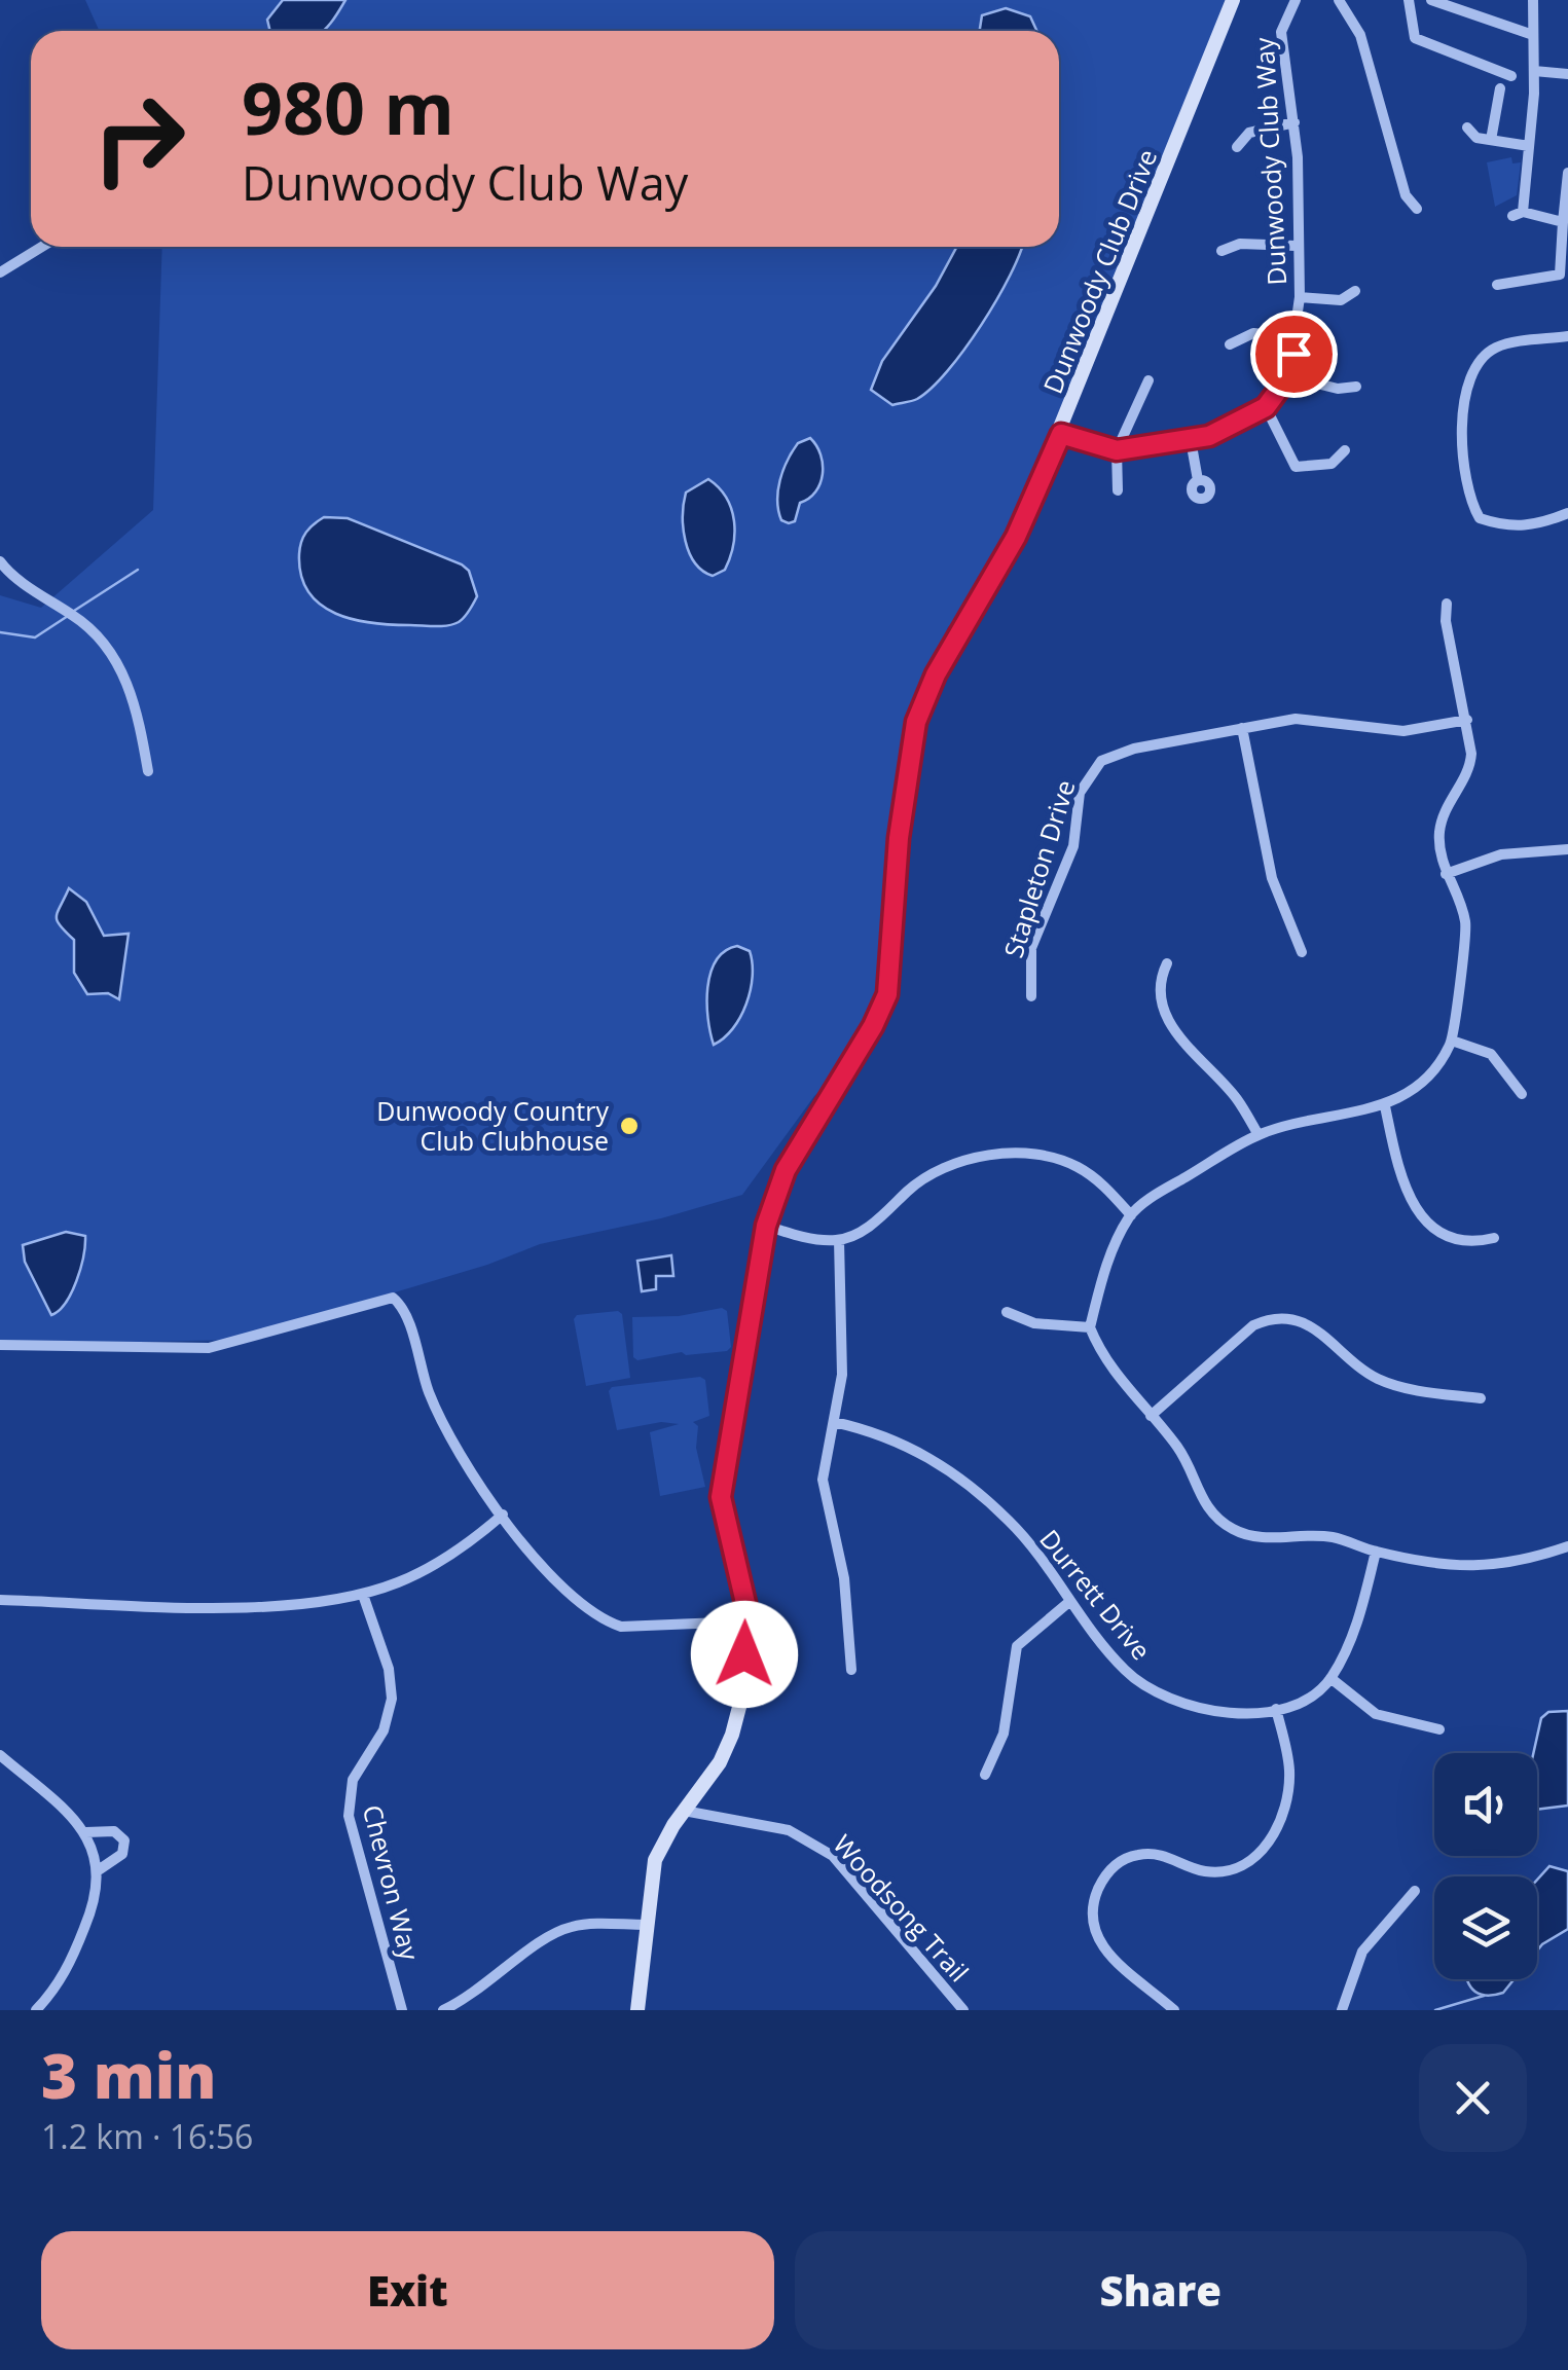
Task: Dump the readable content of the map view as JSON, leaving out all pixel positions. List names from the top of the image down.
{
  "streets": {
    "street": [
      "Dunwoody Club Way",
      "Dunwoody Club Drive",
      "Stapleton Drive",
      "Durrett Drive",
      "Chevron Way",
      "Woodsong Trail"
    ]
  },
  "crossings": [
    ["Dunwoody Club Drive", "Woodsong Trail"]
  ],
  "places": ["Dunwoody Country Club Clubhouse"],
  "page": {
    "turn": ["980 m", "Dunwoody Club Way"],
    "heading": ["3 min", "1.2 km · 16:56"],
    "buttons": ["Exit", "Share"]
  }
}
